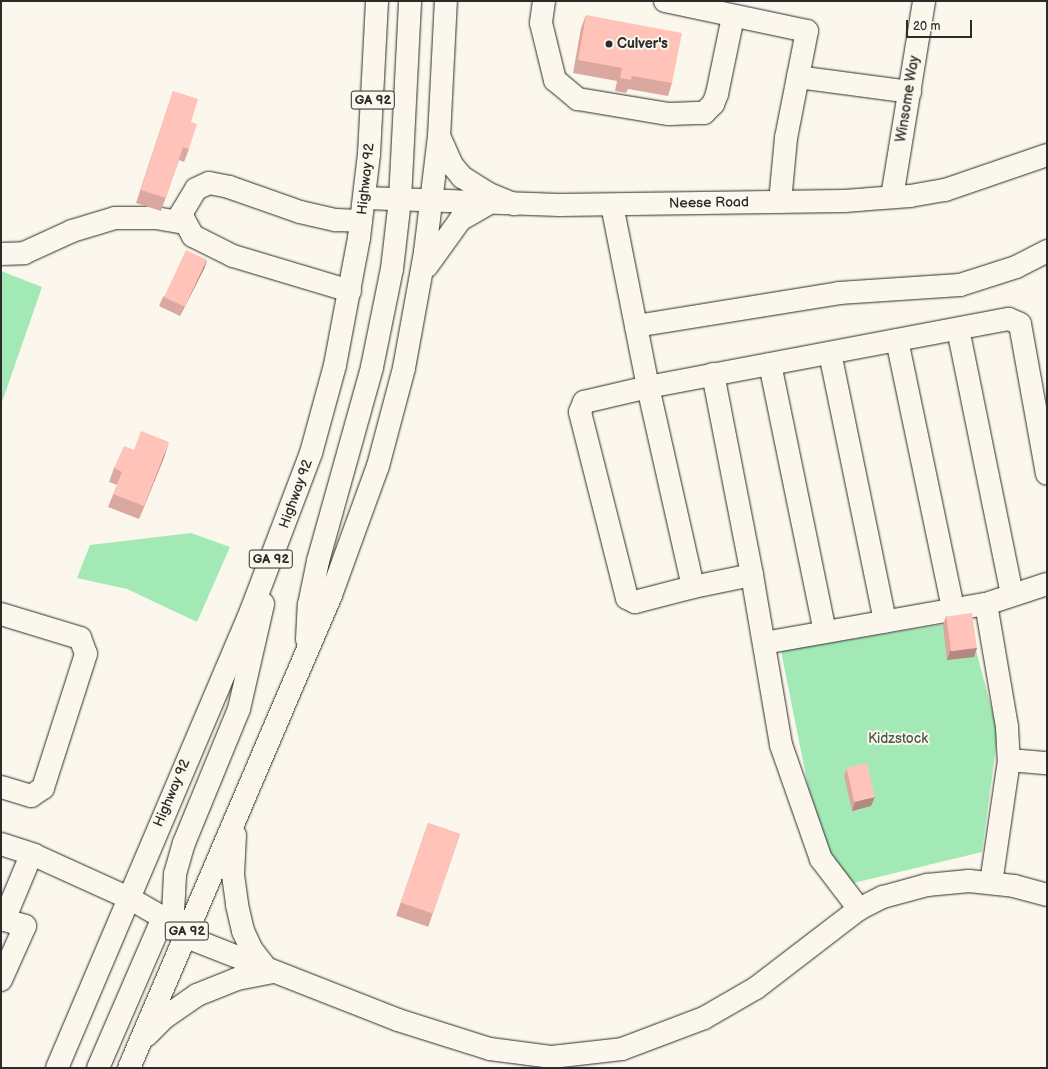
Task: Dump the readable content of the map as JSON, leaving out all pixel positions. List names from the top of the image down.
{
  "streets": {
    "main road": [
      "Winsome Way",
      "GA 92",
      "Highway 92",
      "Neese Road"
    ]
  },
  "crossings": [
    ["Winsome Way", "Neese Road"],
    ["GA 92", "Neese Road"],
    ["Highway 92", "Neese Road"]
  ],
  "parks": ["Kidzstock"],
  "places": ["Culver's"],
  "scale_bar": "20 m"
}
